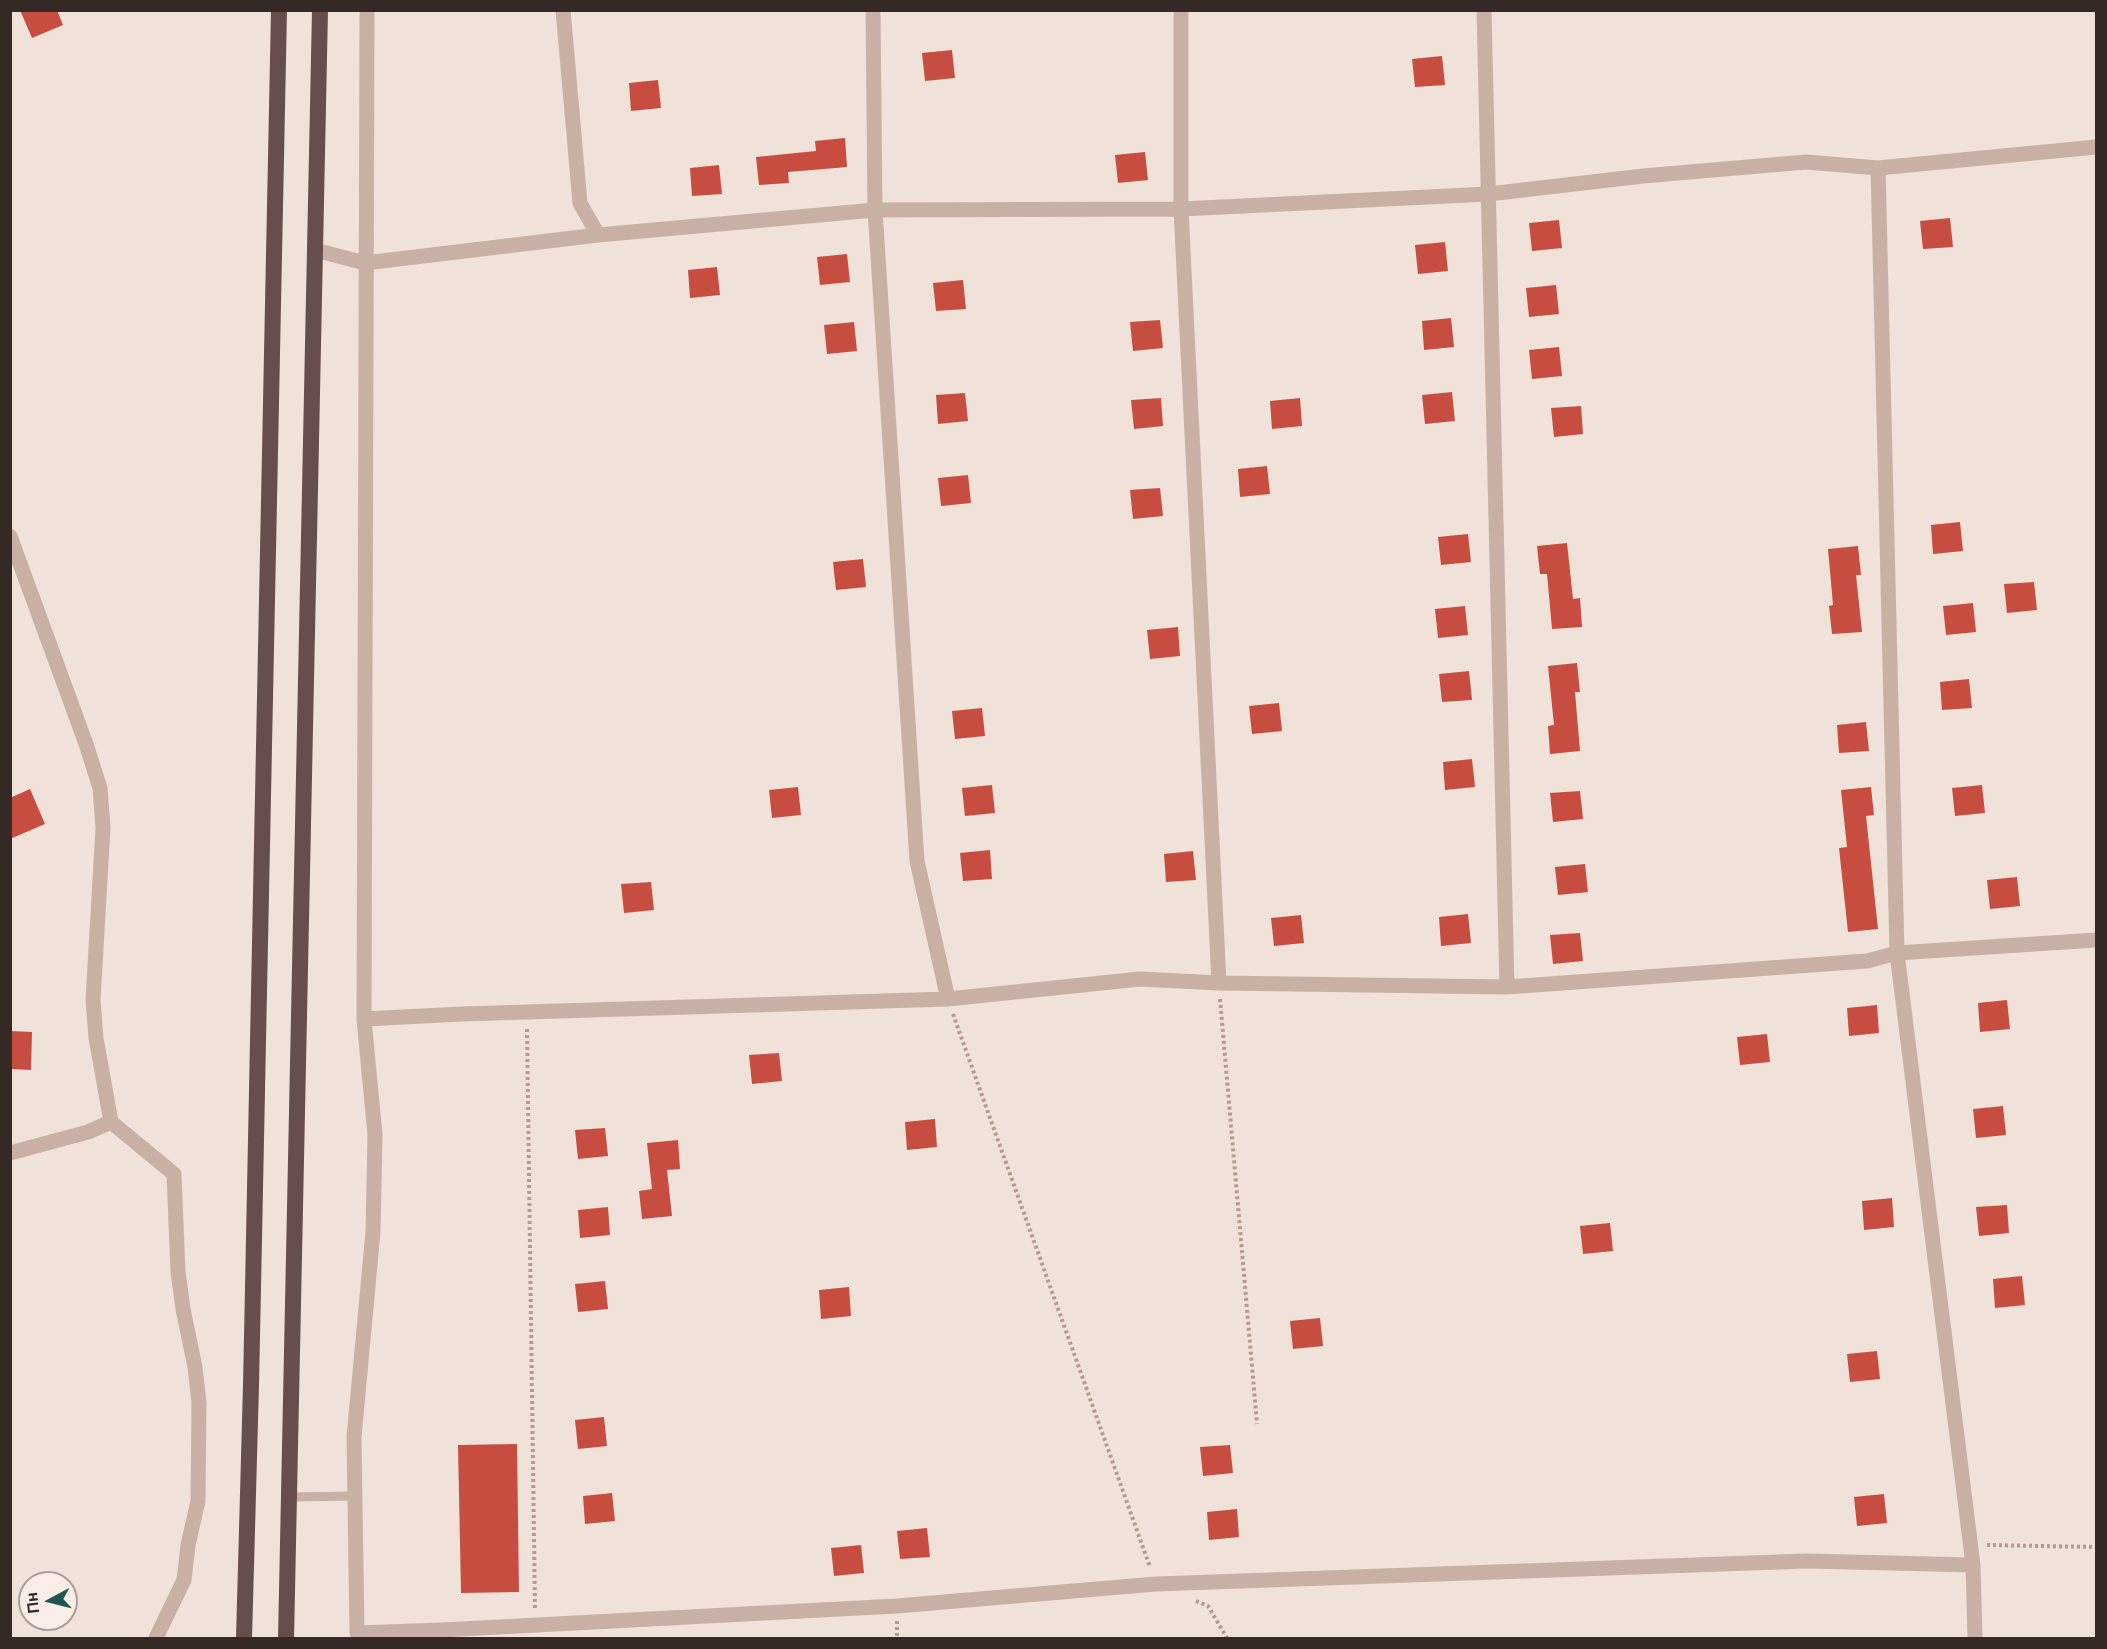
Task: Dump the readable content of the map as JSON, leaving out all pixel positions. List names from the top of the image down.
{
  "north": "left"
}
